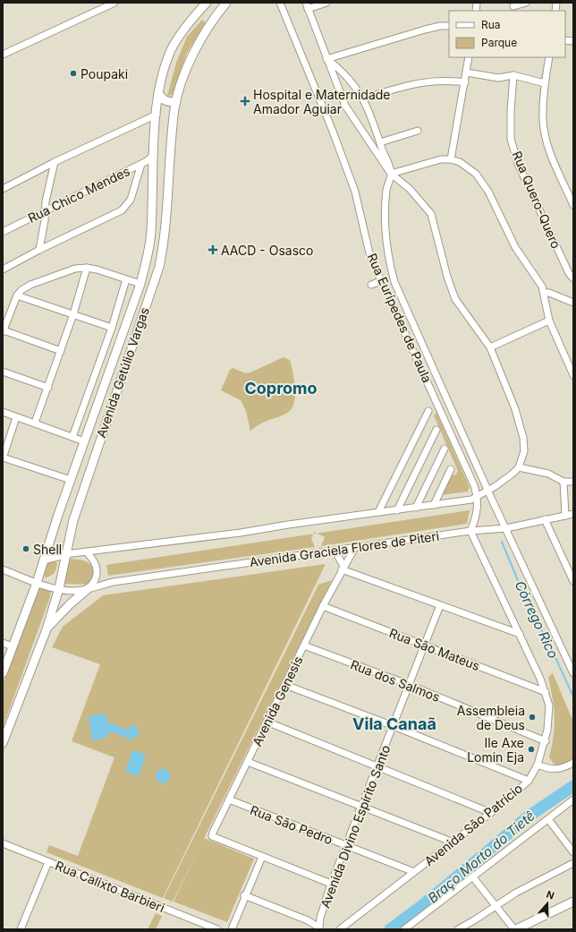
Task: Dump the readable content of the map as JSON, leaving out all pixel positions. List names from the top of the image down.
{
  "streets": {
    "main road": ["Avenida Getúlio Vargas"],
    "street": [
      "Rua Chico Mendes",
      "Rua Quero-Quero",
      "Rua Eurípedes de Paula",
      "Avenida Graciela Flores de Piteri",
      "Rua São Mateus",
      "Rua dos Salmos",
      "Avenida Genesis",
      "Rua São Pedro",
      "Avenida São Patrício",
      "Avenida Divino Espírito Santo",
      "Rua Calixto Barbieri"
    ]
  },
  "crossings": [
    ["Rua Chico Mendes", "Avenida Getúlio Vargas"],
    ["Rua Eurípedes de Paula", "Avenida Graciela Flores de Piteri"],
    ["Rua Eurípedes de Paula", "Avenida São Patrício"],
    ["Avenida Getúlio Vargas", "Avenida Graciela Flores de Piteri"],
    ["Avenida Graciela Flores de Piteri", "Avenida Genesis"],
    ["Avenida Graciela Flores de Piteri", "Avenida São Patrício"],
    ["Rua São Mateus", "Avenida Genesis"],
    ["Rua São Mateus", "Avenida São Patrício"],
    ["Rua São Mateus", "Avenida Divino Espírito Santo"],
    ["Rua dos Salmos", "Avenida Genesis"],
    ["Rua dos Salmos", "Avenida São Patrício"],
    ["Rua dos Salmos", "Avenida Divino Espírito Santo"],
    ["Avenida Genesis", "Rua São Pedro"],
    ["Rua São Pedro", "Avenida São Patrício"],
    ["Rua São Pedro", "Avenida Divino Espírito Santo"]
  ],
  "districts": ["Copromo", "Vila Canaã"],
  "water": ["Córrego Rico", "Braço Morto do Tietê"],
  "places": {
    "other": [
      "Poupaki",
      "Shell",
      "Assembleia de Deus",
      "Ile Axe Lomin Eja"
    ],
    "health": ["Hospital e Maternidade Amador Aguiar", "AACD - Osasco"]
  },
  "legend": ["Rua", "Parque"],
  "north": "top"
}
